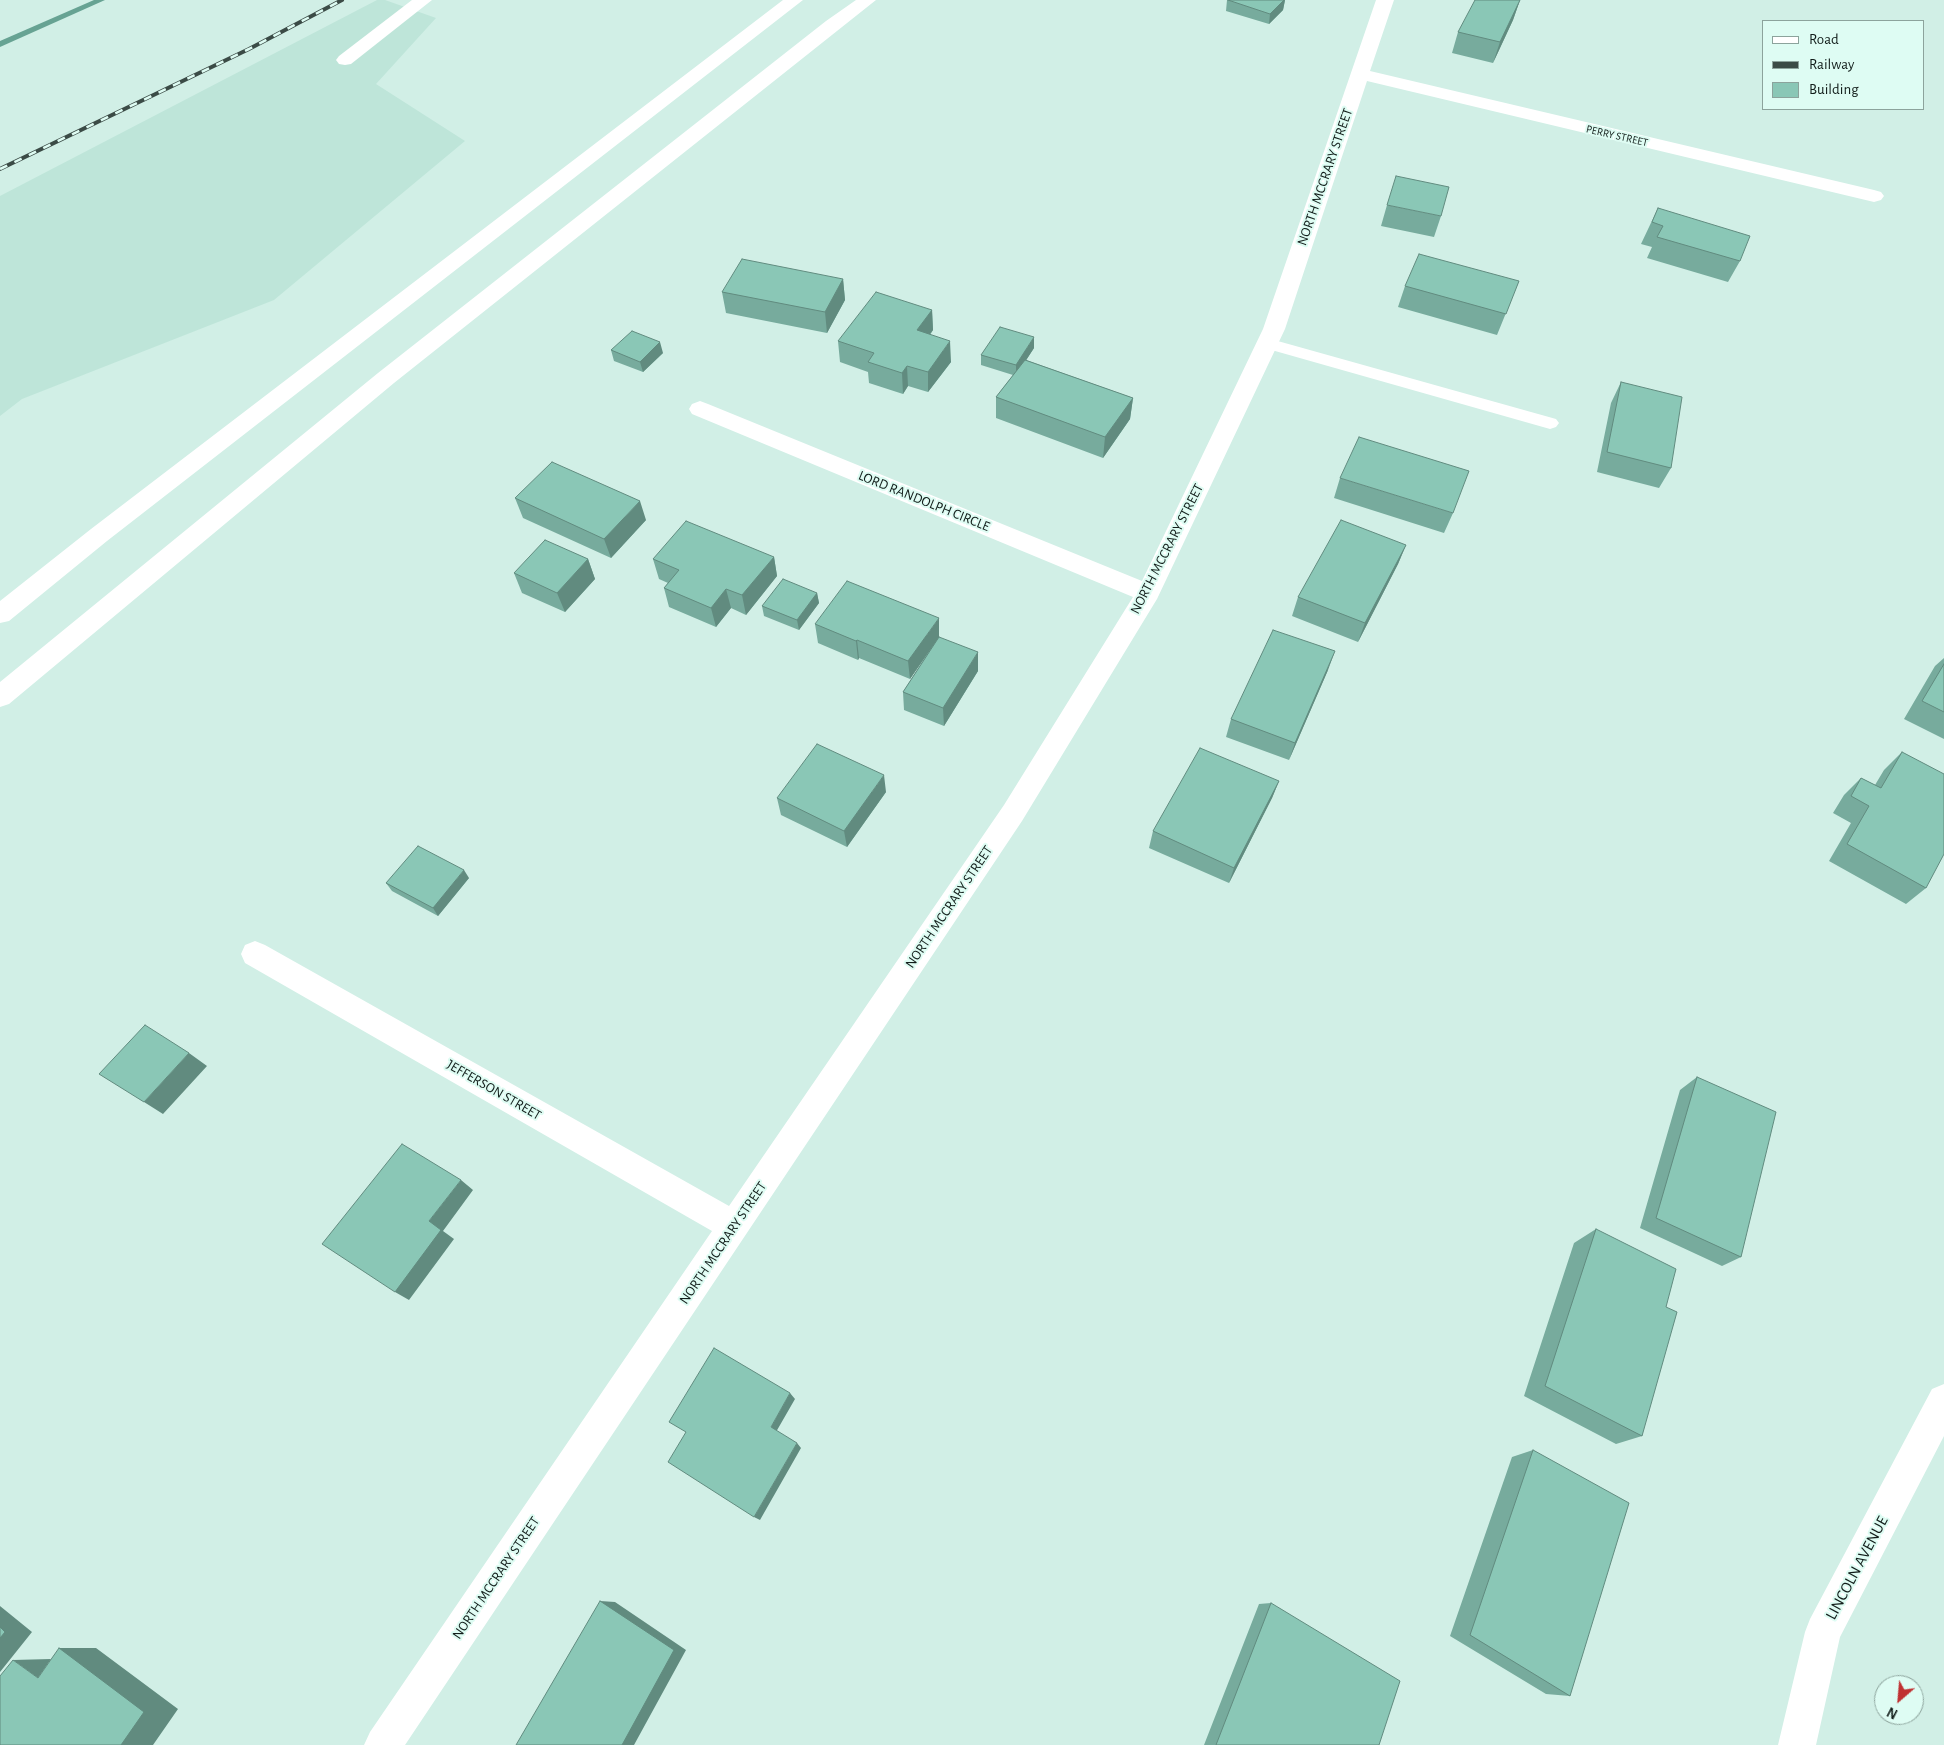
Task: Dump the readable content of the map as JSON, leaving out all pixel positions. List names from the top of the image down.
{
  "streets": {
    "main road": [
      "PERRY STREET",
      "NORTH MCCRARY STREET",
      "LORD RANDOLPH CIRCLE",
      "JEFFERSON STREET",
      "LINCOLN AVENUE"
    ]
  },
  "crossings": [
    ["PERRY STREET", "NORTH MCCRARY STREET"],
    ["NORTH MCCRARY STREET", "LORD RANDOLPH CIRCLE"],
    ["NORTH MCCRARY STREET", "JEFFERSON STREET"]
  ],
  "legend": ["Road", "Railway", "Building"],
  "north": "bottom left"
}
